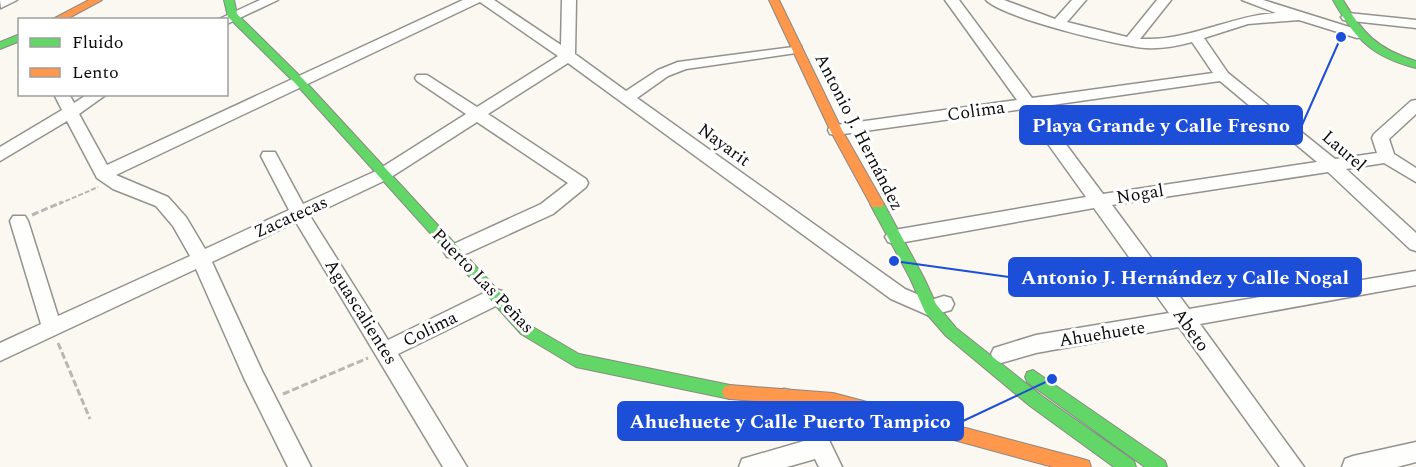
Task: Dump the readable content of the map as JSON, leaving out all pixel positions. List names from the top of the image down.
{
  "streets": {
    "street": [
      "Colima",
      "Antonio J. Hernández",
      "Nayarit",
      "Laurel",
      "Nogal",
      "Zacatecas",
      "Puerto Las Peñas",
      "Aguascalientes",
      "Abeto",
      "Ahuehuete"
    ]
  },
  "crossings": [
    ["Colima", "Antonio J. Hernández"],
    ["Colima", "Laurel"],
    ["Colima", "Puerto Las Peñas"],
    ["Colima", "Aguascalientes"],
    ["Colima", "Abeto"],
    ["Antonio J. Hernández", "Nayarit"],
    ["Antonio J. Hernández", "Nogal"],
    ["Nayarit", "Zacatecas"],
    ["Laurel", "Nogal"],
    ["Nogal", "Abeto"],
    ["Zacatecas", "Puerto Las Peñas"],
    ["Zacatecas", "Aguascalientes"],
    ["Abeto", "Ahuehuete"]
  ],
  "places": ["Playa Grande y Calle Fresno", "Antonio J. Hernández y Calle Nogal", "Ahuehuete y Calle Puerto Tampico"],
  "legend": ["Fluido", "Lento"]
}
